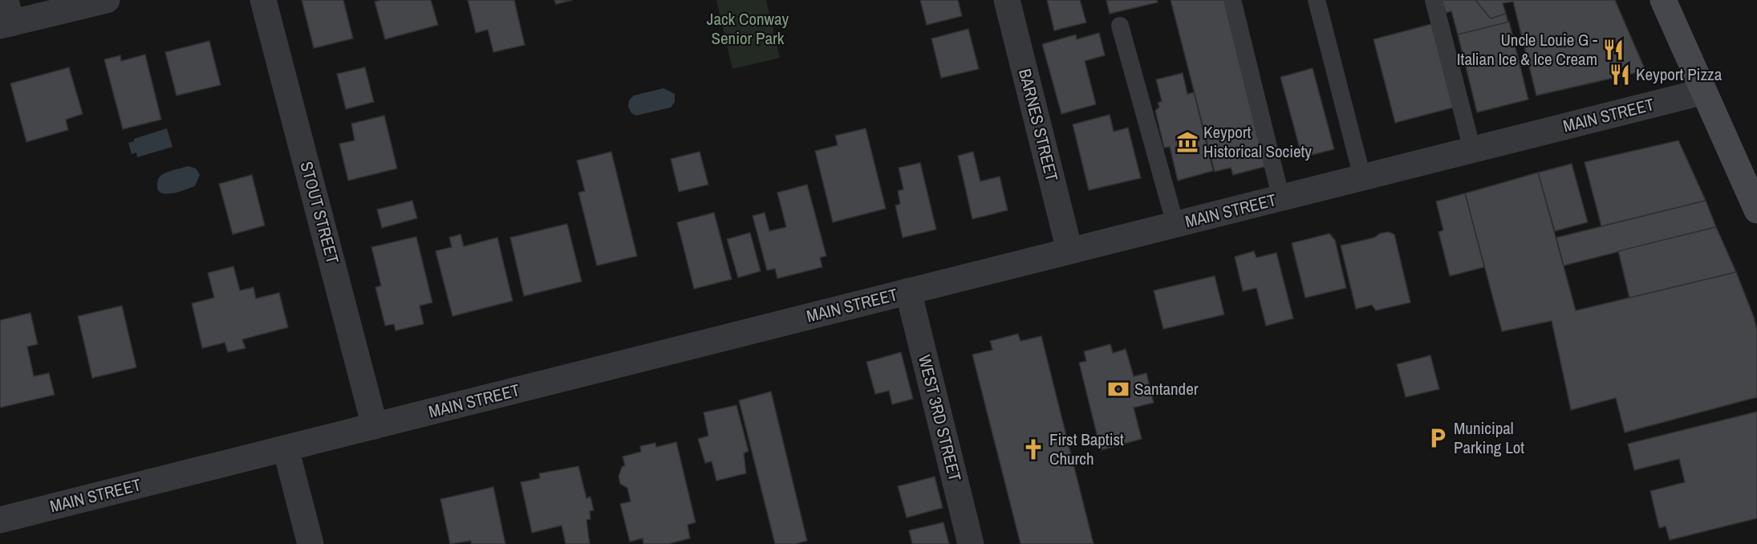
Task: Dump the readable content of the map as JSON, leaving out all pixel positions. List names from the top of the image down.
{
  "streets": {
    "street": [
      "MAIN STREET",
      "BARNES STREET",
      "STOUT STREET",
      "WEST 3RD STREET"
    ]
  },
  "crossings": [
    ["MAIN STREET", "BARNES STREET"],
    ["MAIN STREET", "STOUT STREET"],
    ["MAIN STREET", "WEST 3RD STREET"]
  ],
  "parks": ["Jack Conway Senior Park"],
  "places": {
    "restaurant": ["Uncle Louie G - Italian Ice & Ice Cream", "Keyport Pizza"],
    "museum": ["Keyport Historical Society"],
    "bank": ["Santander"],
    "parking": ["Municipal Parking Lot"],
    "church": ["First Baptist Church"]
  }
}
